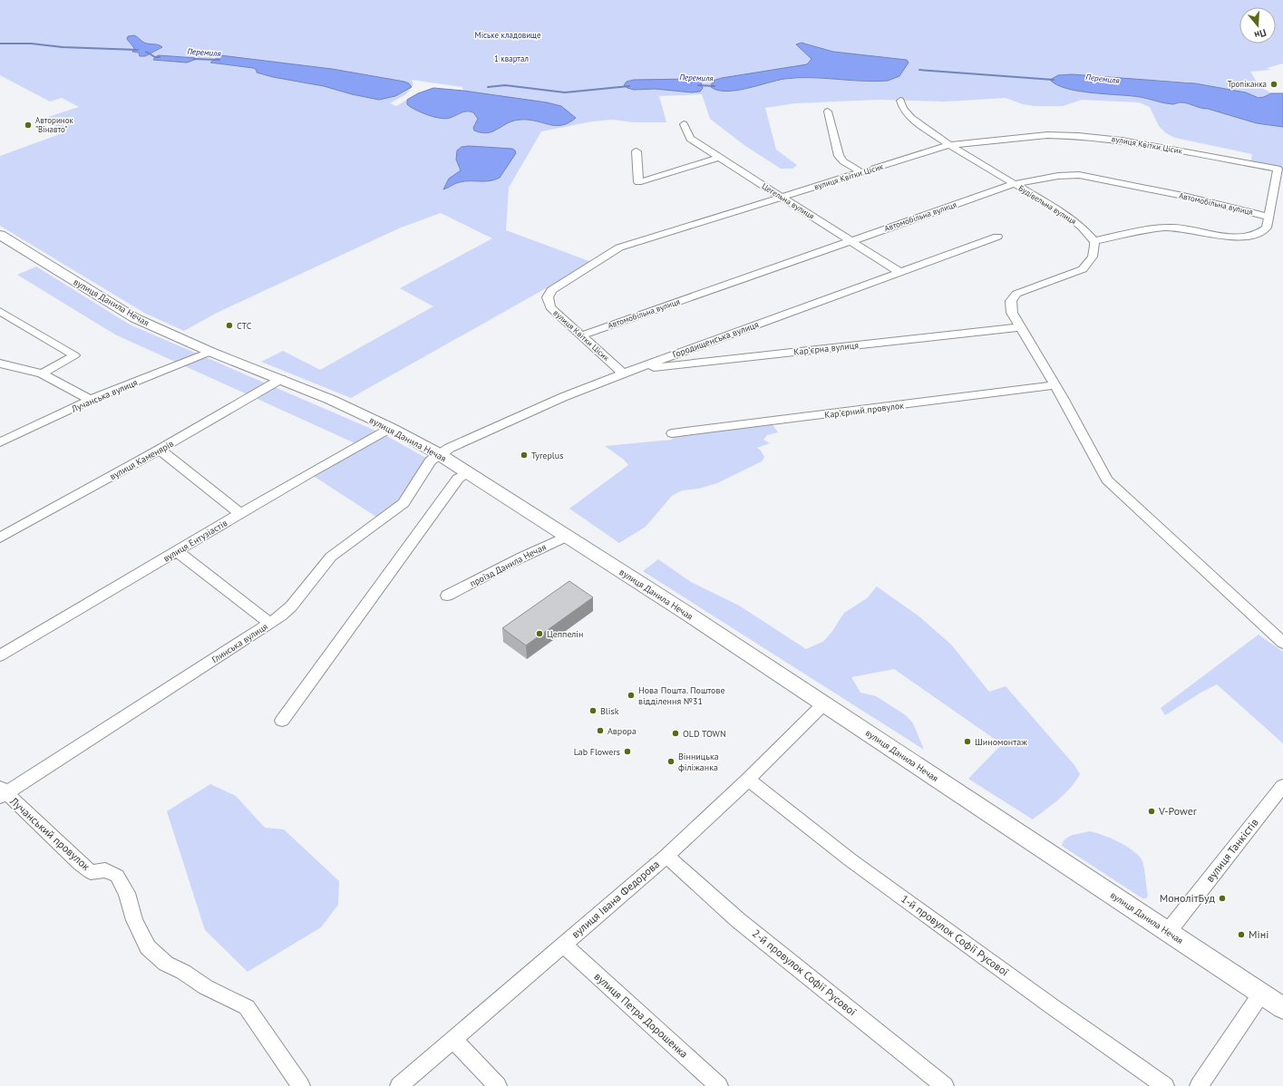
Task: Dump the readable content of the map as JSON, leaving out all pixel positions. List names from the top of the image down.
{
  "streets": {
    "main road": ["вулиця Данила Нечая"],
    "street": [
      "вулиця Квітки Цісик",
      "Цегельна вулиця",
      "Автомобільна вулиця",
      "Будівельна вулиця",
      "Городищенська вулиця",
      "Карʼєрна вулиця",
      "Лучанська вулиця",
      "Карʼєрний провулок",
      "вулиця Каменярів",
      "вулиця Ентузіастів",
      "проїзд Данила Нечая",
      "Глинська вулиця",
      "Лучанський провулок",
      "вулиця Танкістів",
      "вулиця Івана Федорова",
      "1-й провулок Софії Русової",
      "2-й провулок Софії Русової",
      "вулиця Петра Дорошенка"
    ]
  },
  "crossings": [
    ["вулиця Квітки Цісик", "Цегельна вулиця"],
    ["вулиця Квітки Цісик", "Автомобільна вулиця"],
    ["вулиця Квітки Цісик", "Будівельна вулиця"],
    ["вулиця Квітки Цісик", "Городищенська вулиця"],
    ["Цегельна вулиця", "Автомобільна вулиця"],
    ["Цегельна вулиця", "Городищенська вулиця"],
    ["Автомобільна вулиця", "Будівельна вулиця"],
    ["вулиця Данила Нечая", "Городищенська вулиця"],
    ["вулиця Данила Нечая", "Лучанська вулиця"],
    ["вулиця Данила Нечая", "вулиця Каменярів"],
    ["вулиця Данила Нечая", "вулиця Ентузіастів"],
    ["вулиця Данила Нечая", "проїзд Данила Нечая"],
    ["вулиця Данила Нечая", "Глинська вулиця"],
    ["вулиця Данила Нечая", "вулиця Танкістів"],
    ["вулиця Данила Нечая", "вулиця Івана Федорова"],
    ["Городищенська вулиця", "Карʼєрна вулиця"],
    ["Городищенська вулиця", "Глинська вулиця"],
    ["Глинська вулиця", "Лучанський провулок"],
    ["вулиця Івана Федорова", "1-й провулок Софії Русової"],
    ["вулиця Івана Федорова", "2-й провулок Софії Русової"],
    ["вулиця Івана Федорова", "вулиця Петра Дорошенка"]
  ],
  "water": ["Перемиля"],
  "parks": ["Міське кладовище", "1 квартал"],
  "places": [
    "Тропіканка",
    "Авторинок \"Вінавто\"",
    "СТС",
    "Tyreplus",
    "Цеппелін",
    "Нова Пошта. Поштове відділення №31",
    "Blisk",
    "Аврора",
    "OLD TOWN",
    "Шиномонтаж",
    "Lab Flowers",
    "Вінницька філіжанка",
    "V-Power",
    "МонолітБуд",
    "Міні"
  ],
  "north": "bottom"
}
